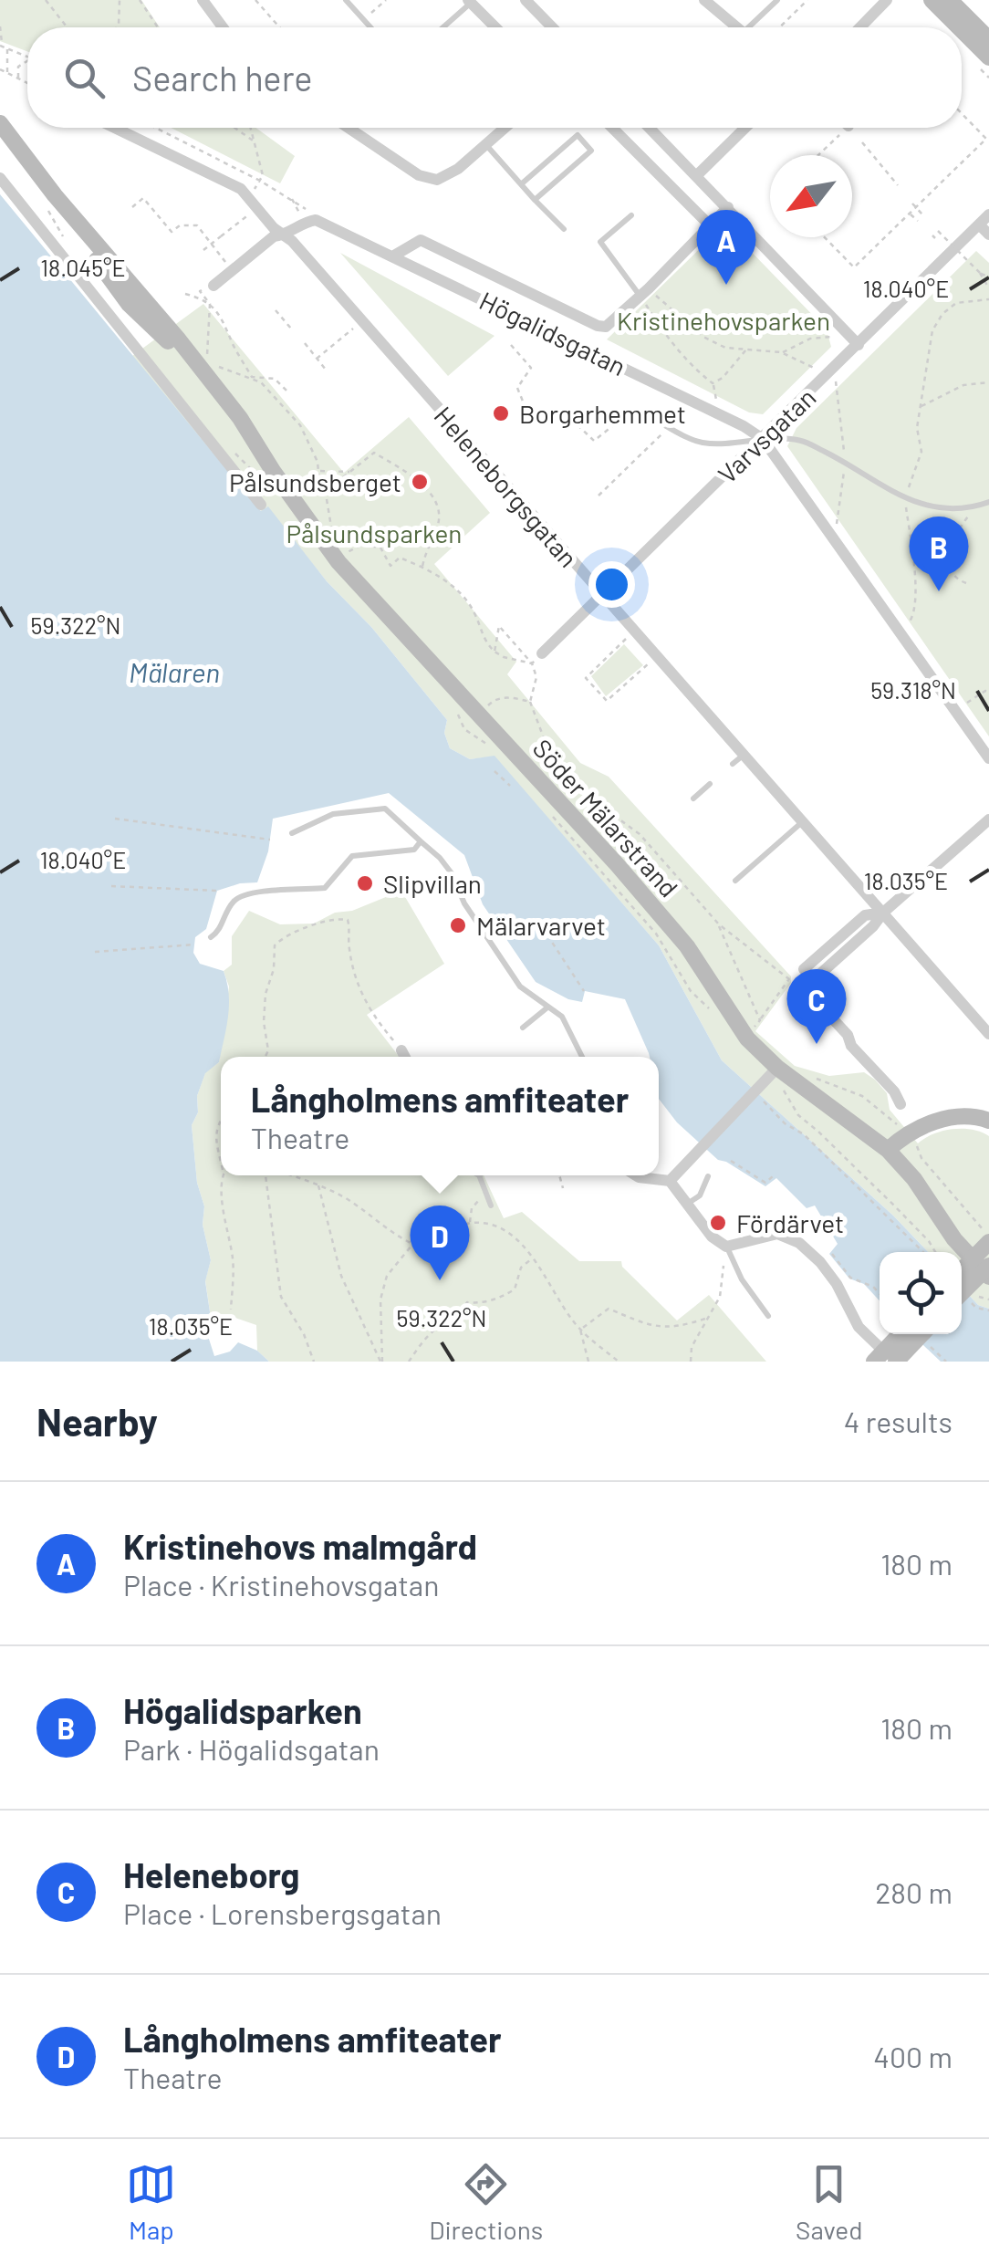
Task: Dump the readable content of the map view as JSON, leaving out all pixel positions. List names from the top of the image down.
{
  "streets": {
    "street": [
      "Högalidsgatan",
      "Varvsgatan",
      "Heleneborgsgatan",
      "Söder Mälarstrand"
    ]
  },
  "crossings": [
    ["Högalidsgatan", "Varvsgatan"],
    ["Varvsgatan", "Heleneborgsgatan"]
  ],
  "water": ["Mälaren"],
  "parks": ["Kristinehovsparken", "Pålsundsparken"],
  "places": [
    "Borgarhemmet",
    "Pålsundsberget",
    "Slipvillan",
    "Mälarvarvet",
    "Fördärvet"
  ],
  "north": "bottom left",
  "page": {
    "search": "Search here",
    "pins": [
      "A",
      "B",
      "C",
      "D"
    ],
    "popup": ["Långholmens amfiteater", "Theatre"],
    "heading": ["Nearby", "4 results"],
    "list": [
      {
        "mark": "A",
        "name": "Kristinehovs malmgård",
        "note": "Place · Kristinehovsgatan",
        "value": "180 m"
      },
      {
        "mark": "B",
        "name": "Högalidsparken",
        "note": "Park · Högalidsgatan",
        "value": "180 m"
      },
      {
        "mark": "C",
        "name": "Heleneborg",
        "note": "Place · Lorensbergsgatan",
        "value": "280 m"
      },
      {
        "mark": "D",
        "name": "Långholmens amfiteater",
        "note": "Theatre",
        "value": "400 m"
      }
    ],
    "nav": ["Map", "Directions", "Saved"]
  },
  "coordinates": [
    "18.045°E",
    "18.040°E",
    "59.322°N",
    "59.318°N",
    "18.035°E"
  ]
}
